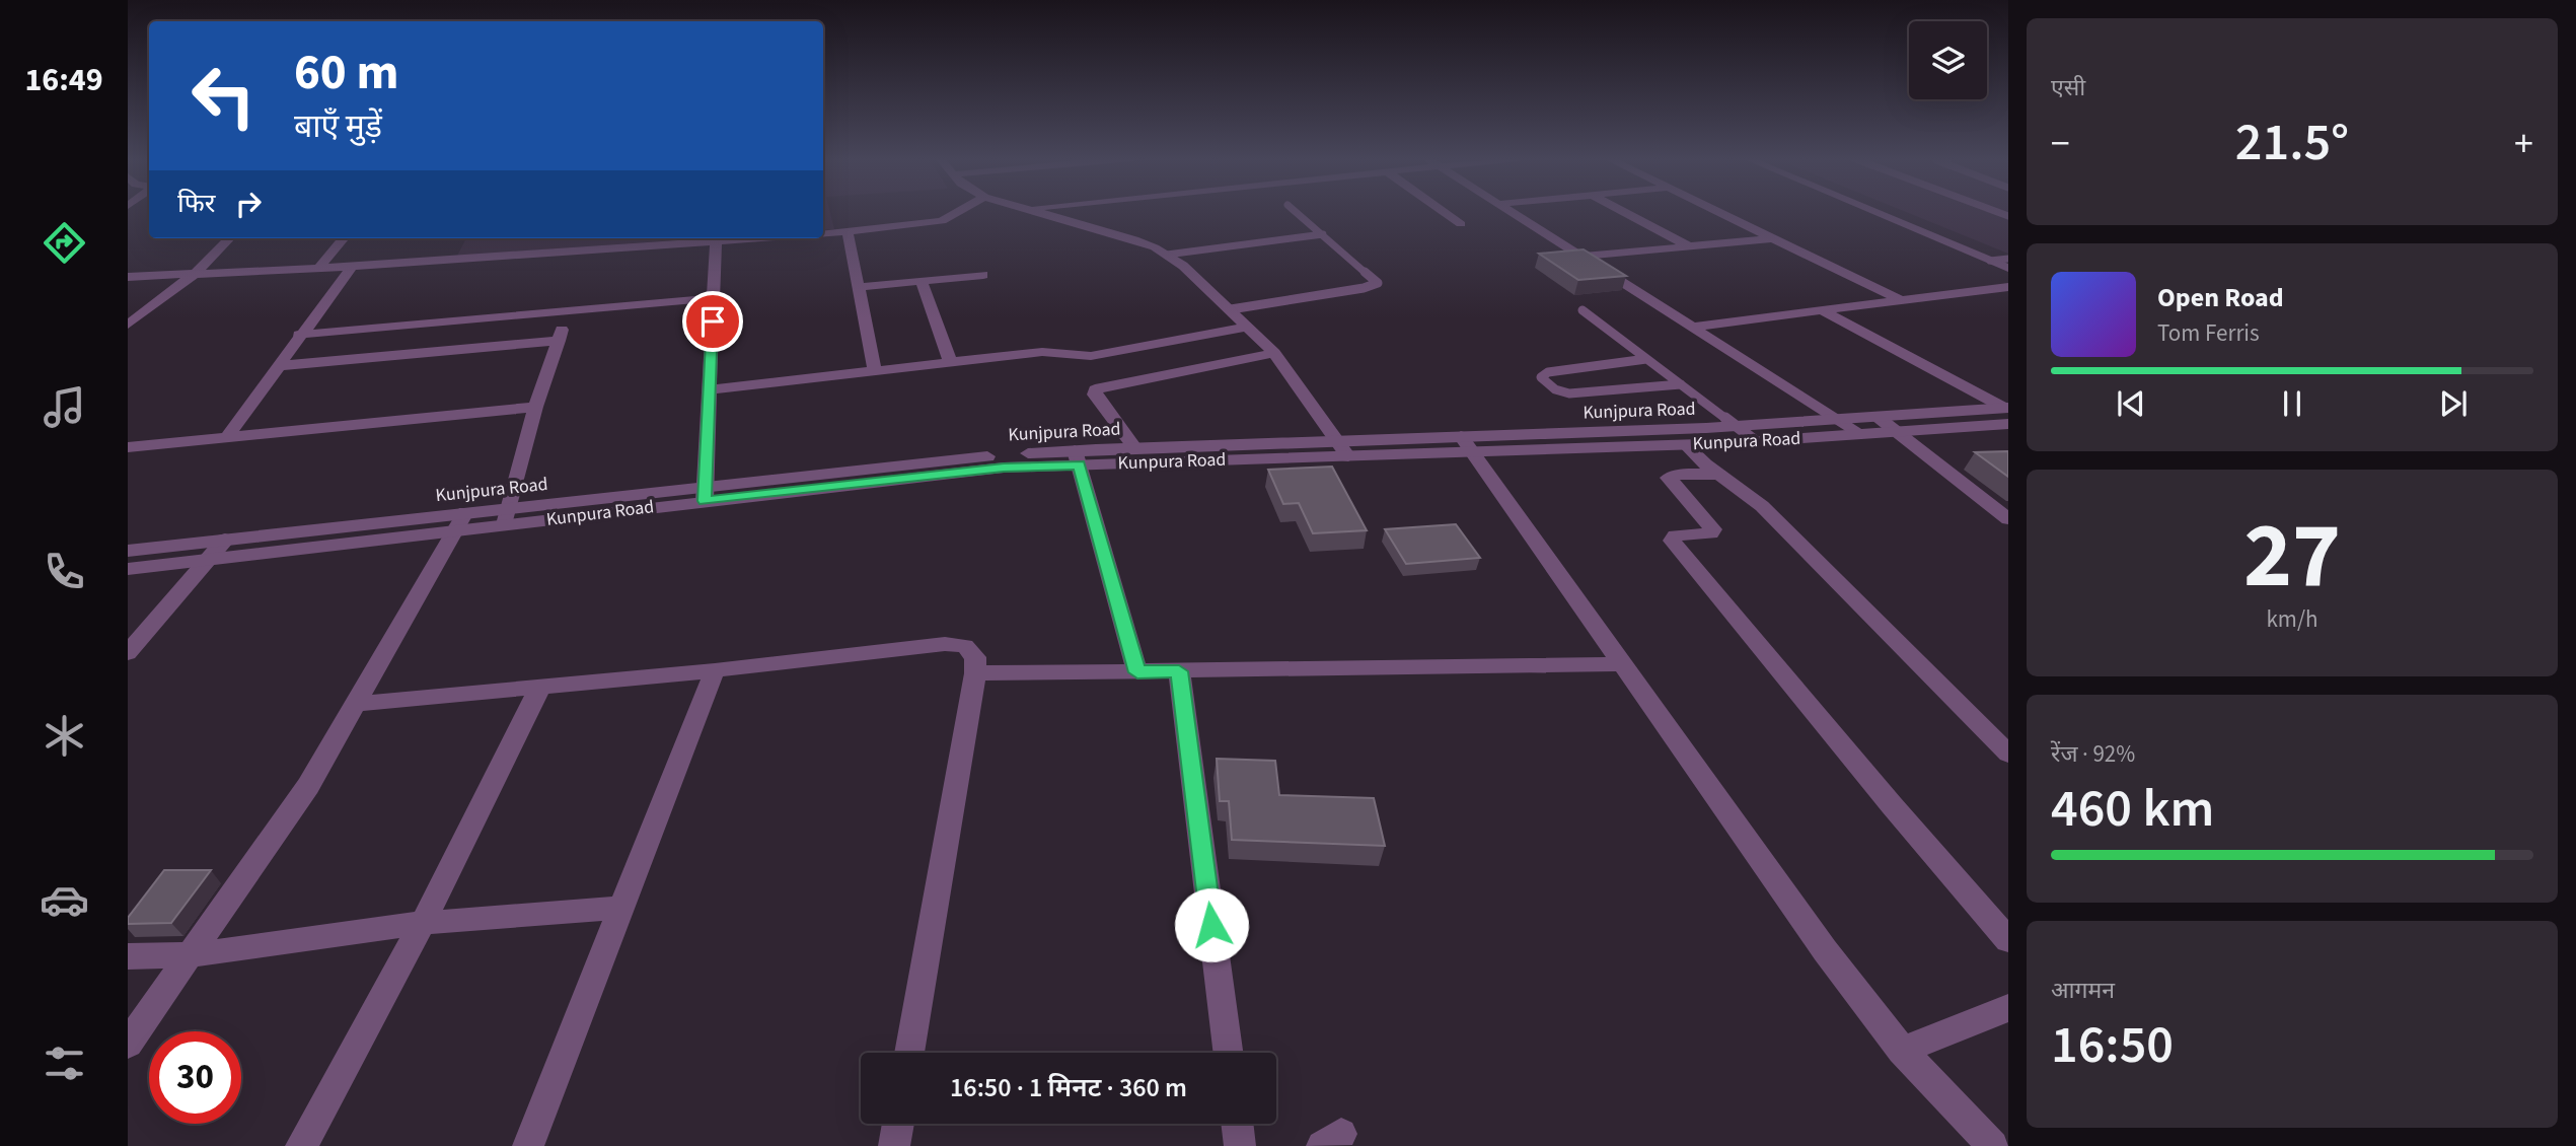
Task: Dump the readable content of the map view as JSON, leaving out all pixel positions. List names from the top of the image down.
{
  "streets": {
    "street": ["Kunjpura Road", "Kunpura Road"]
  },
  "crossings": [
    ["Kunjpura Road", "Kunpura Road"]
  ],
  "page": {
    "tabs": "16:49",
    "tile": [
      "एसी",
      ["27", "km/h"],
      ["रेंज · 92%", "460 km"],
      ["आगमन", "16:50"]
    ],
    "turn": ["60 m", "बाएँ मुड़ें"],
    "heat": ["−", "21.5°", "+"],
    "then": "फिर",
    "song": ["Open Road", "Tom Ferris"],
    "limit": "30",
    "trip": "16:50 · 1 मिनट · 360 m"
  }
}
